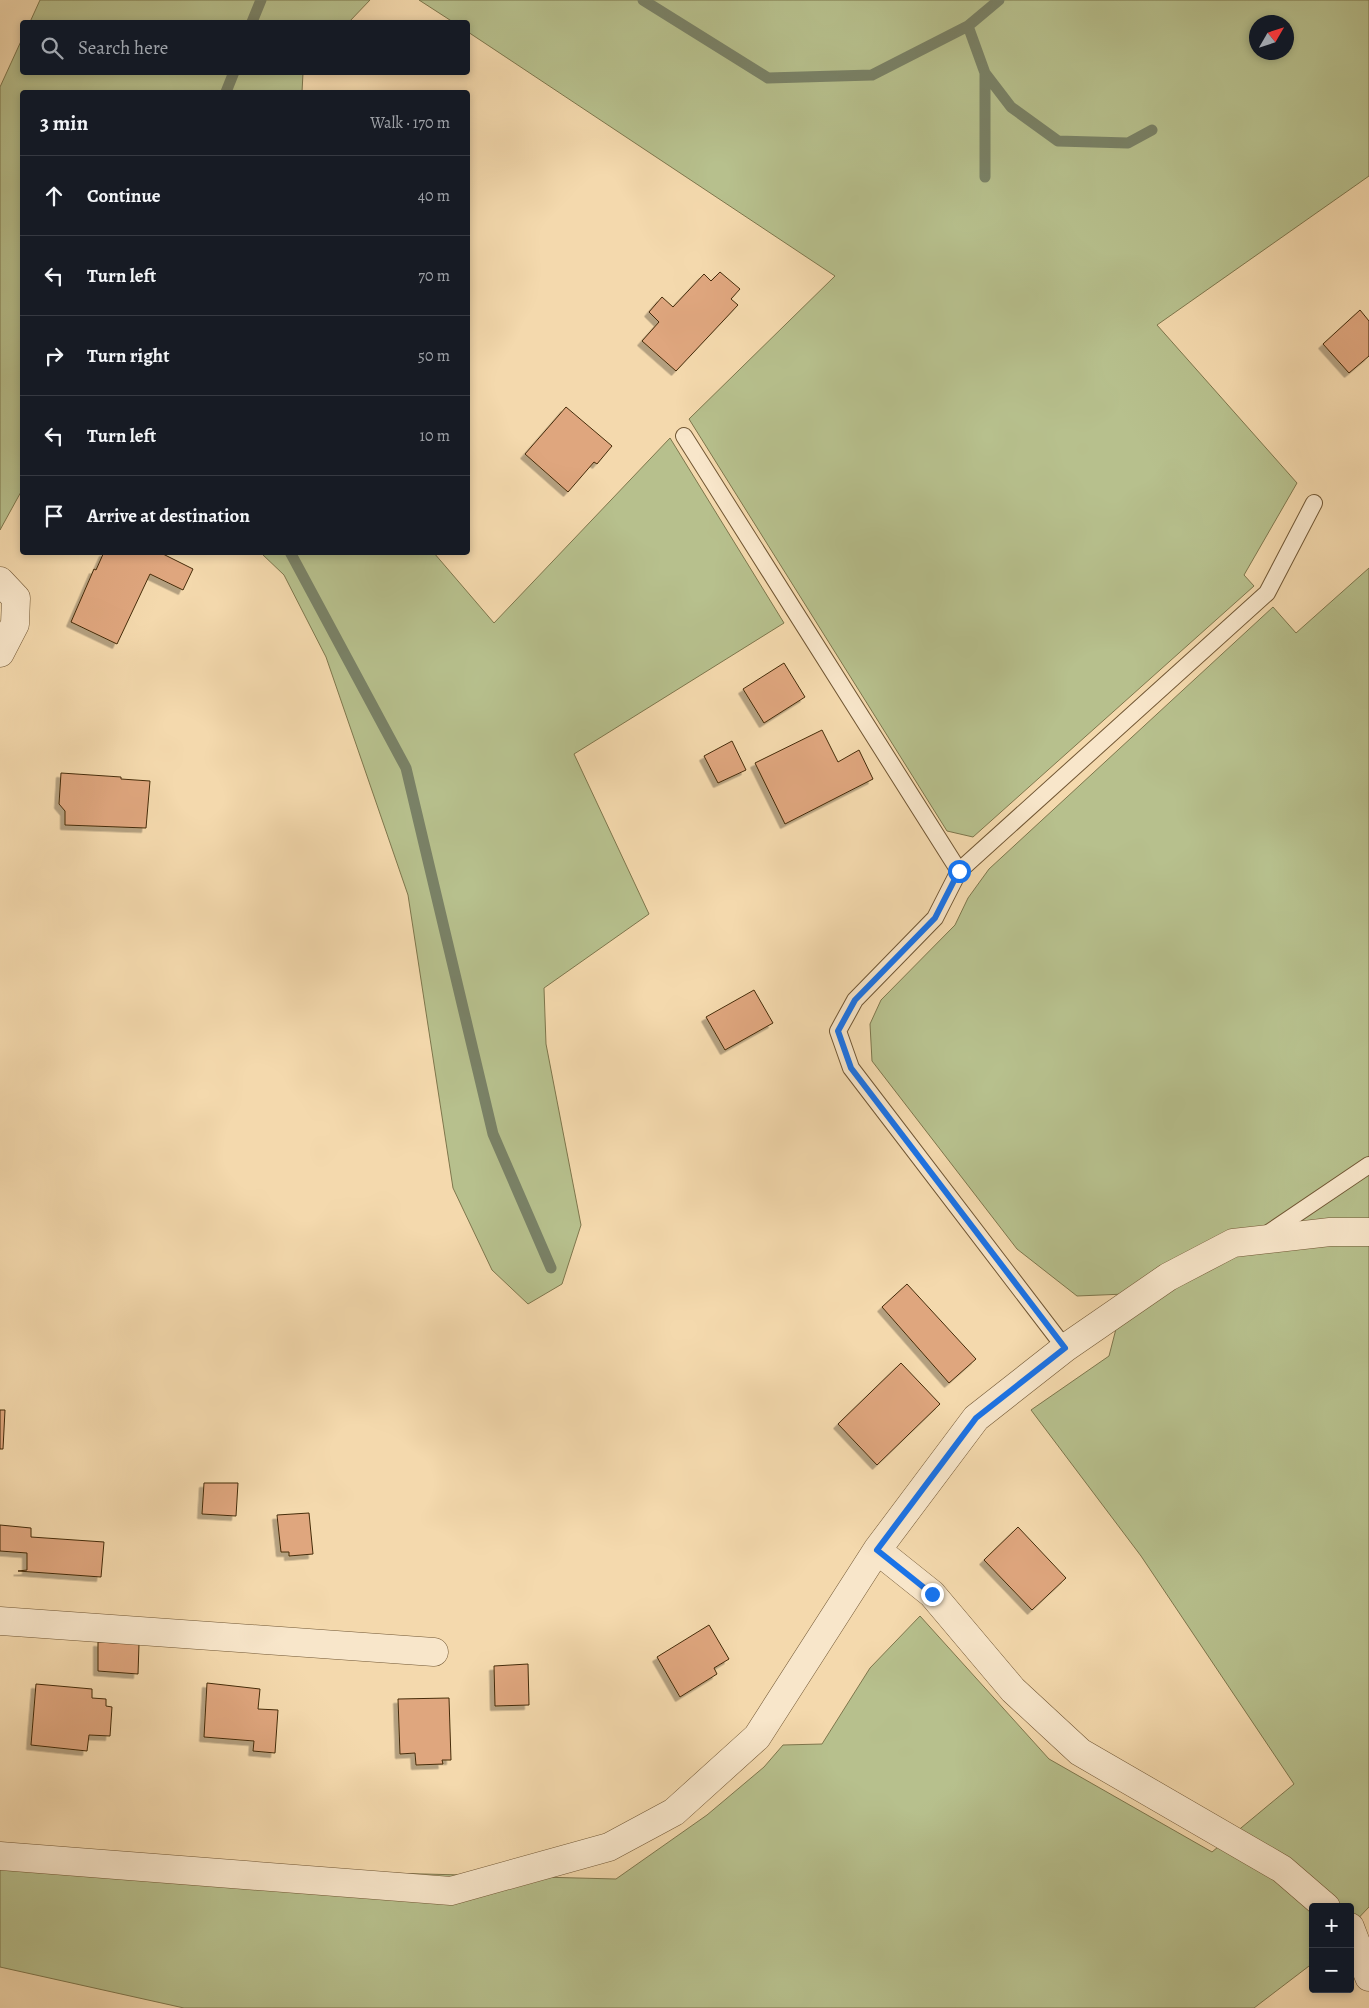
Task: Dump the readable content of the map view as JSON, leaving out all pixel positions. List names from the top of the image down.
{
  "north": "top right",
  "page": {
    "search": "Search here",
    "heading": ["3 min", "Walk · 170 m"],
    "list": [
      ["Continue", "40 m"],
      ["Turn left", "70 m"],
      ["Turn right", "50 m"],
      ["Turn left", "10 m"],
      "Arrive at destination"
    ],
    "map_buttons": ["+", "−"]
  }
}
